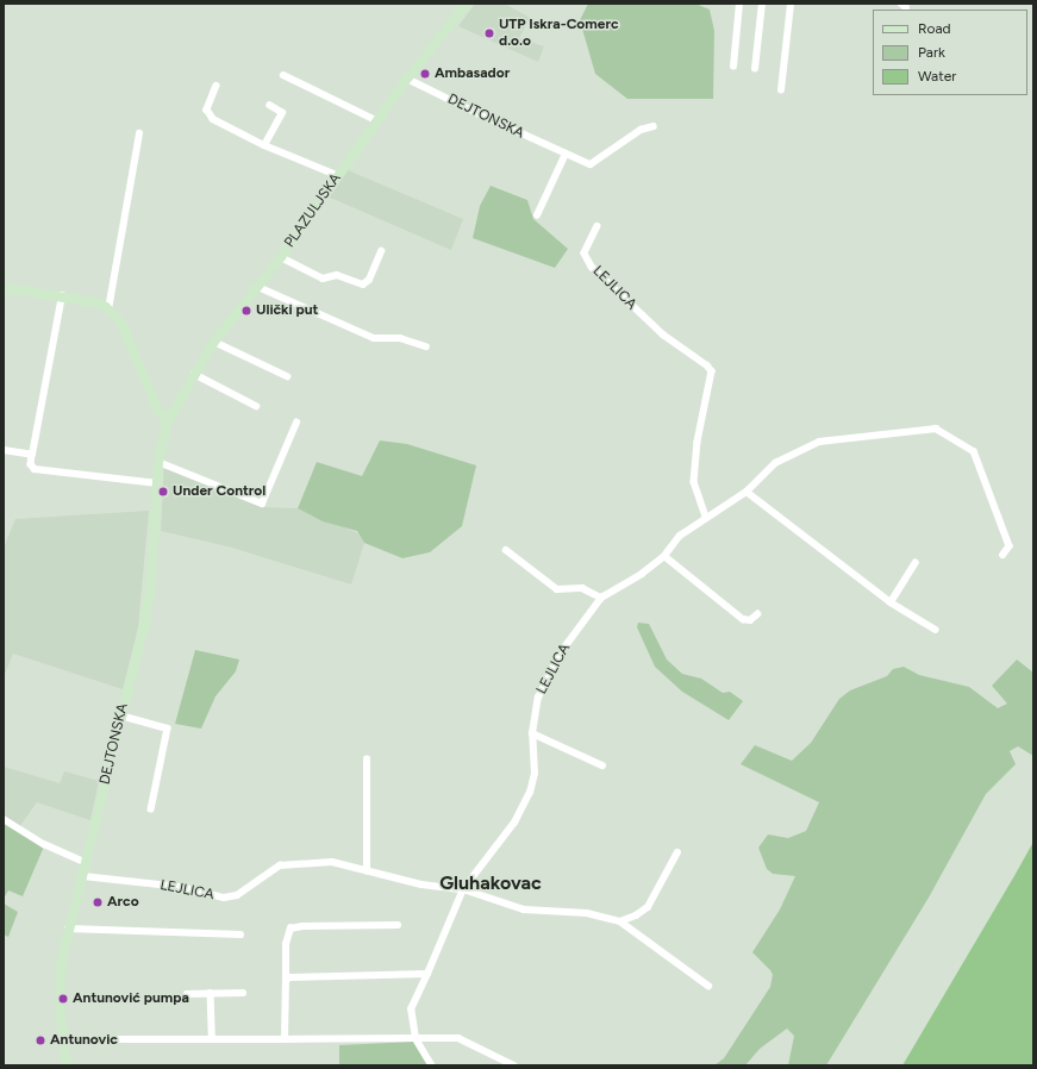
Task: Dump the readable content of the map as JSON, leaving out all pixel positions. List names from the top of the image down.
{
  "streets": {
    "main road": ["DEJTONSKA", "PLAZULJSKA"],
    "street": ["LEJLICA"]
  },
  "crossings": [
    ["DEJTONSKA", "PLAZULJSKA"],
    ["DEJTONSKA", "LEJLICA"]
  ],
  "districts": ["Gluhakovac"],
  "places": [
    "UTP Iskra-Comerc d.o.o",
    "Ambasador",
    "Ulički put",
    "Under Control",
    "Arco",
    "Antunović pumpa",
    "Antunovic"
  ],
  "legend": ["Road", "Park", "Water"]
}
